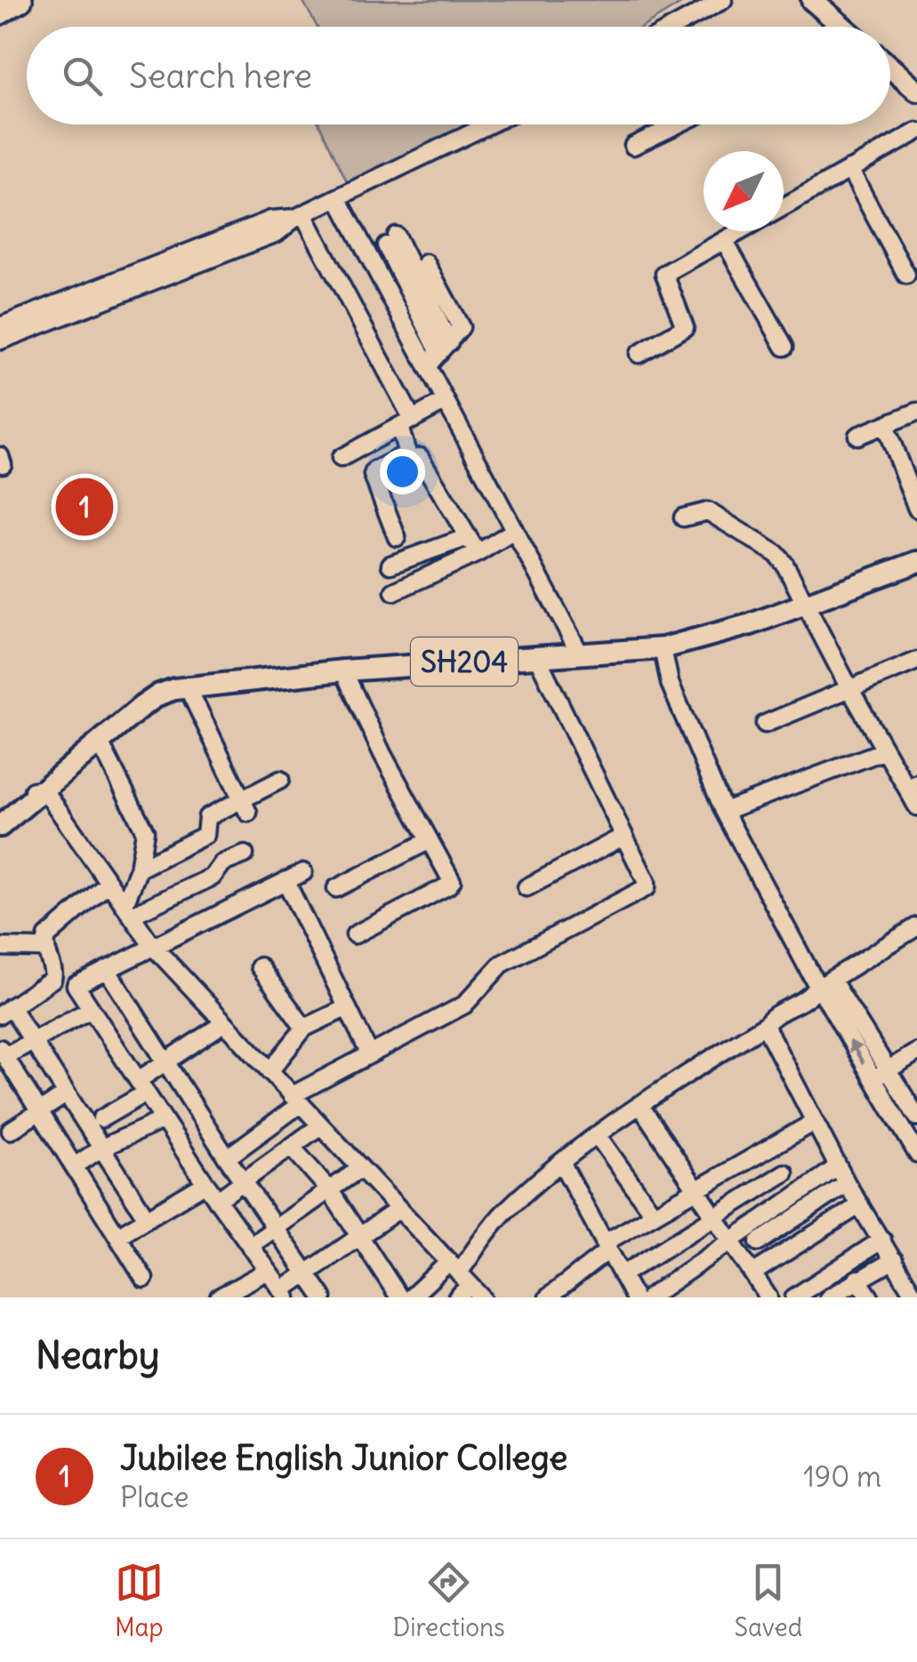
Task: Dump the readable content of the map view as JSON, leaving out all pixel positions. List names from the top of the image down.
{
  "streets": {
    "main road": ["SH204"]
  },
  "north": "bottom left",
  "page": {
    "search": "Search here",
    "pins": "1",
    "heading": "Nearby",
    "list": [
      {
        "mark": "1",
        "name": "Jubilee English Junior College",
        "note": "Place",
        "value": "190 m"
      }
    ],
    "nav": ["Map", "Directions", "Saved"]
  }
}
